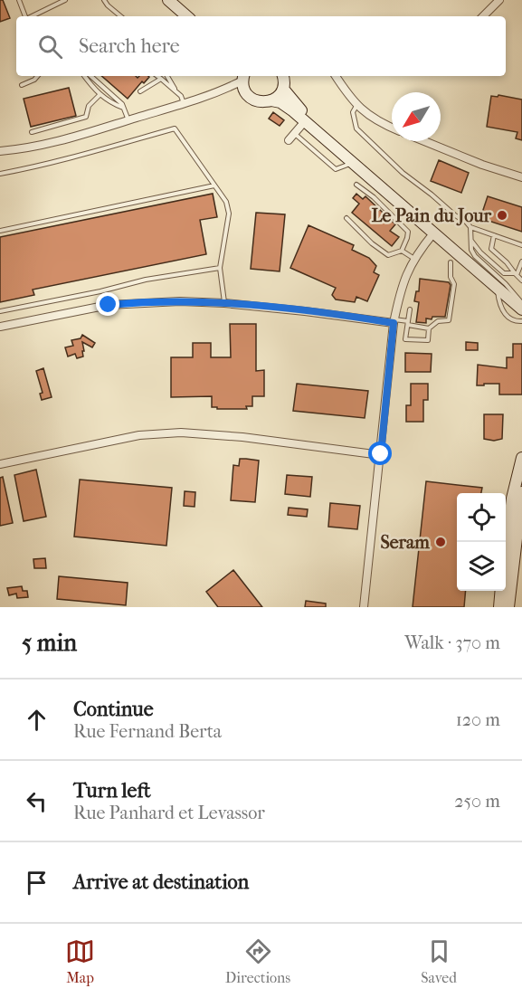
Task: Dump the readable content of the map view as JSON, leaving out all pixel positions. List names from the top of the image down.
{
  "places": ["Le Pain du Jour", "Seram"],
  "north": "bottom left",
  "page": {
    "search": "Search here",
    "heading": ["5 min", "Walk · 370 m"],
    "list": [
      ["Continue", "Rue Fernand Berta", "120 m"],
      ["Turn left", "Rue Panhard et Levassor", "250 m"],
      "Arrive at destination"
    ],
    "nav": ["Map", "Directions", "Saved"]
  }
}
